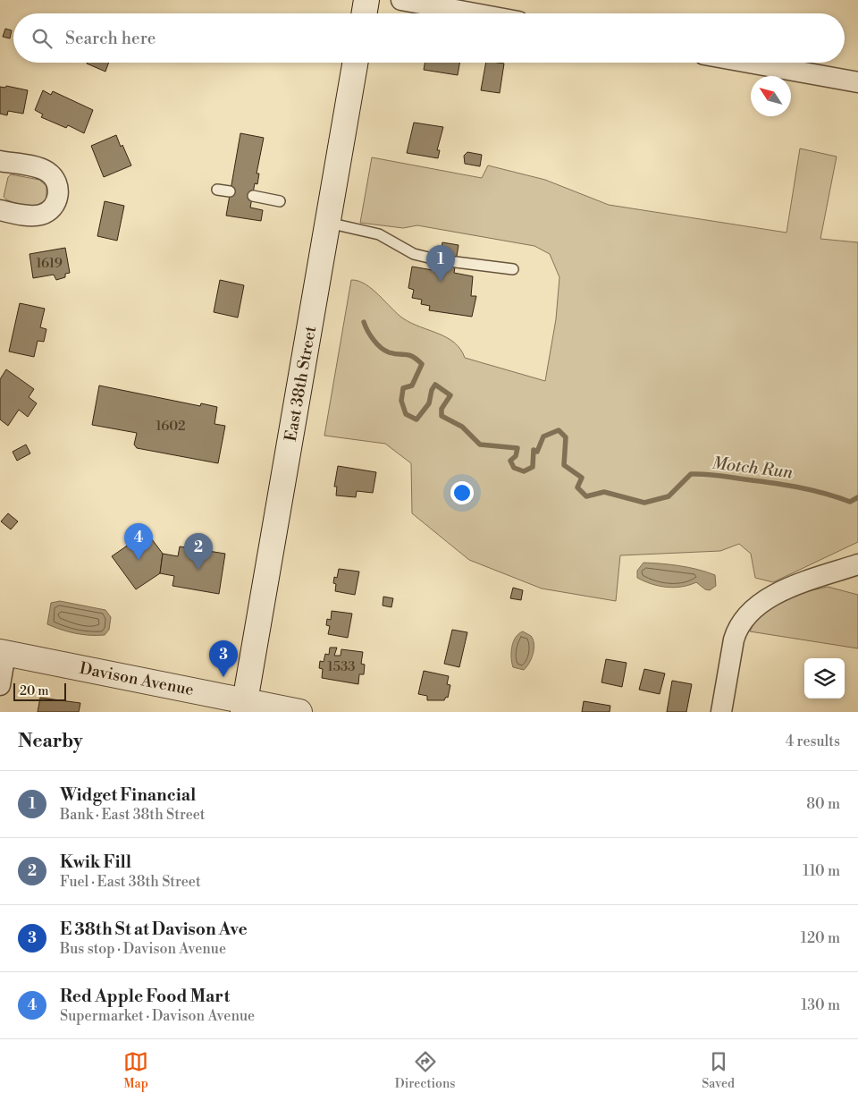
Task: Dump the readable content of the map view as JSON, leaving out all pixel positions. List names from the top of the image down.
{
  "streets": {
    "main road": ["East 38th Street", "Davison Avenue"]
  },
  "crossings": [
    ["East 38th Street", "Davison Avenue"]
  ],
  "water": ["Motch Run"],
  "house_numbers": ["1619", "1602", "1533"],
  "scale_bar": "20 m",
  "north": "top left",
  "page": {
    "search": "Search here",
    "pins": [
      "1",
      "4",
      "2",
      "3"
    ],
    "scale": "20 m",
    "heading": ["Nearby", "4 results"],
    "list": [
      {
        "mark": "1",
        "name": "Widget Financial",
        "note": "Bank · East 38th Street",
        "value": "80 m"
      },
      {
        "mark": "2",
        "name": "Kwik Fill",
        "note": "Fuel · East 38th Street",
        "value": "110 m"
      },
      {
        "mark": "3",
        "name": "E 38th St at Davison Ave",
        "note": "Bus stop · Davison Avenue",
        "value": "120 m"
      },
      {
        "mark": "4",
        "name": "Red Apple Food Mart",
        "note": "Supermarket · Davison Avenue",
        "value": "130 m"
      }
    ],
    "nav": ["Map", "Directions", "Saved"]
  }
}
